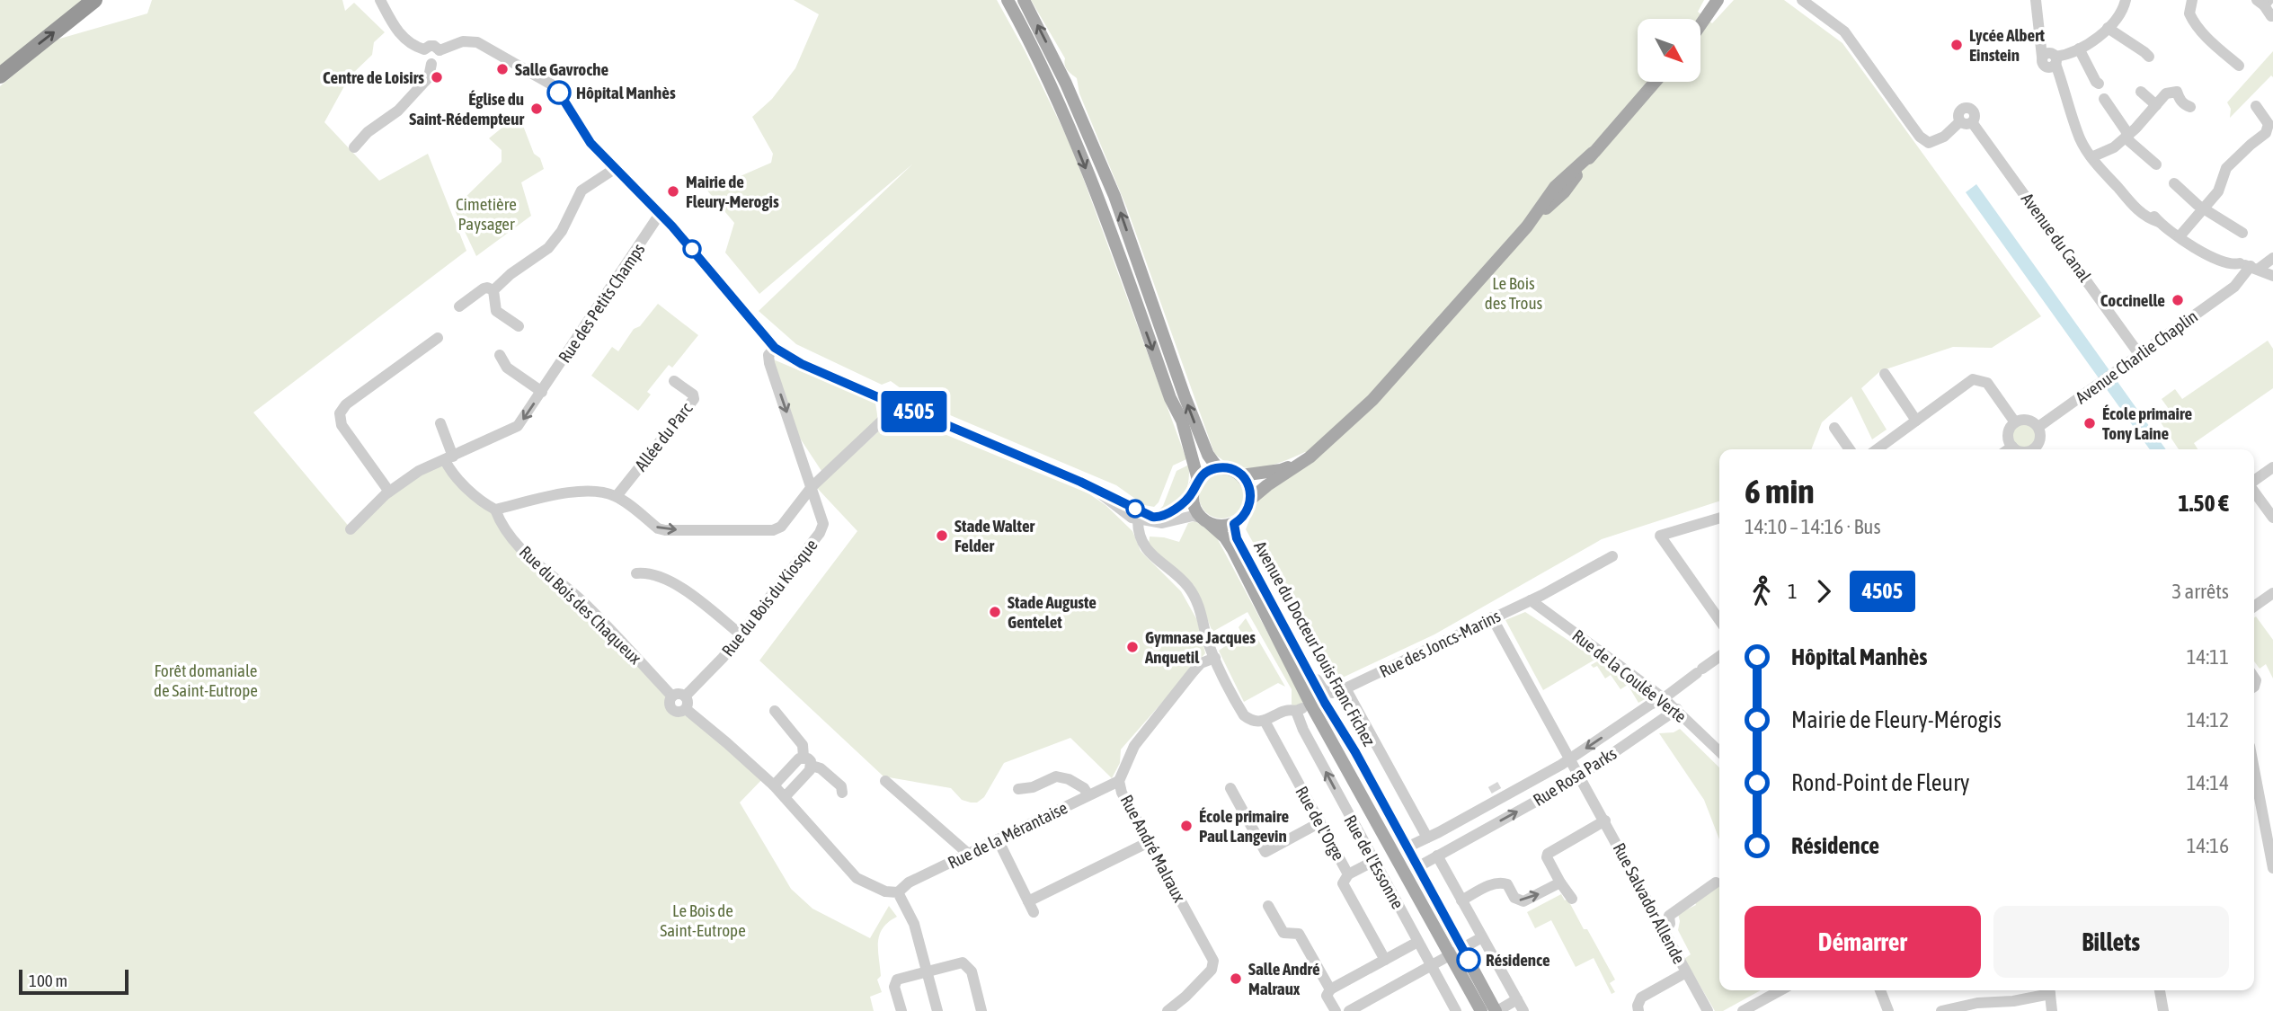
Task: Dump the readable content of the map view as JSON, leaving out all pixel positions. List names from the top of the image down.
{
  "streets": {
    "main road": ["Avenue du Docteur Louis Franc Fichez"],
    "street": [
      "Avenue du Canal",
      "Rue des Petits Champs",
      "Avenue Charlie Chaplin",
      "Allée du Parc",
      "Rue du Bois du Kiosque",
      "Rue du Bois des Chaqueux",
      "Rue des Joncs-Marins",
      "Rue de la Coulée Verte",
      "Rue Rosa Parks",
      "Rue de l'Orge",
      "Rue de la Mérantaise",
      "Rue André Malraux",
      "Rue de l'Essonne",
      "Rue Salvador Allende"
    ]
  },
  "crossings": [
    ["Avenue du Canal", "Avenue Charlie Chaplin"],
    ["Rue du Bois du Kiosque", "Rue du Bois des Chaqueux"],
    ["Avenue du Docteur Louis Franc Fichez", "Rue Rosa Parks"],
    ["Rue des Joncs-Marins", "Rue de la Coulée Verte"],
    ["Rue des Joncs-Marins", "Rue Salvador Allende"],
    ["Rue de la Coulée Verte", "Rue Rosa Parks"],
    ["Rue Rosa Parks", "Rue Salvador Allende"],
    ["Rue de la Mérantaise", "Rue André Malraux"]
  ],
  "parks": [
    "Cimetière Paysager",
    "Le Bois des Trous",
    "Forêt domaniale de Saint-Eutrope",
    "Le Bois de Saint-Eutrope"
  ],
  "places": [
    "Lycée Albert Einstein",
    "Salle Gavroche",
    "Centre de Loisirs",
    "Hôpital Manhès",
    "Église du Saint-Rédempteur",
    "Mairie de Fleury-Merogis",
    "Coccinelle",
    "École primaire Tony Laine",
    "Stade Walter Felder",
    "Stade Auguste Gentelet",
    "Gymnase Jacques Anquetil",
    "École primaire Paul Langevin",
    "Résidence",
    "Salle André Malraux"
  ],
  "lines": ["bus line 4505"],
  "scale_bar": "100 m",
  "north": "bottom right",
  "page": {
    "on_map": "4505",
    "heading": ["6 min", "14:10 – 14:16 · Bus", "1.50 €"],
    "legs": ["1", "4505", "3 arrêts"],
    "list": [
      {
        "name": "Hôpital Manhès",
        "value": "14:11"
      },
      {
        "name": "Mairie de Fleury-Mérogis",
        "value": "14:12"
      },
      {
        "name": "Rond-Point de Fleury",
        "value": "14:14"
      },
      {
        "name": "Résidence",
        "value": "14:16"
      }
    ],
    "buttons": ["Démarrer", "Billets"],
    "scale": "100 m"
  }
}
